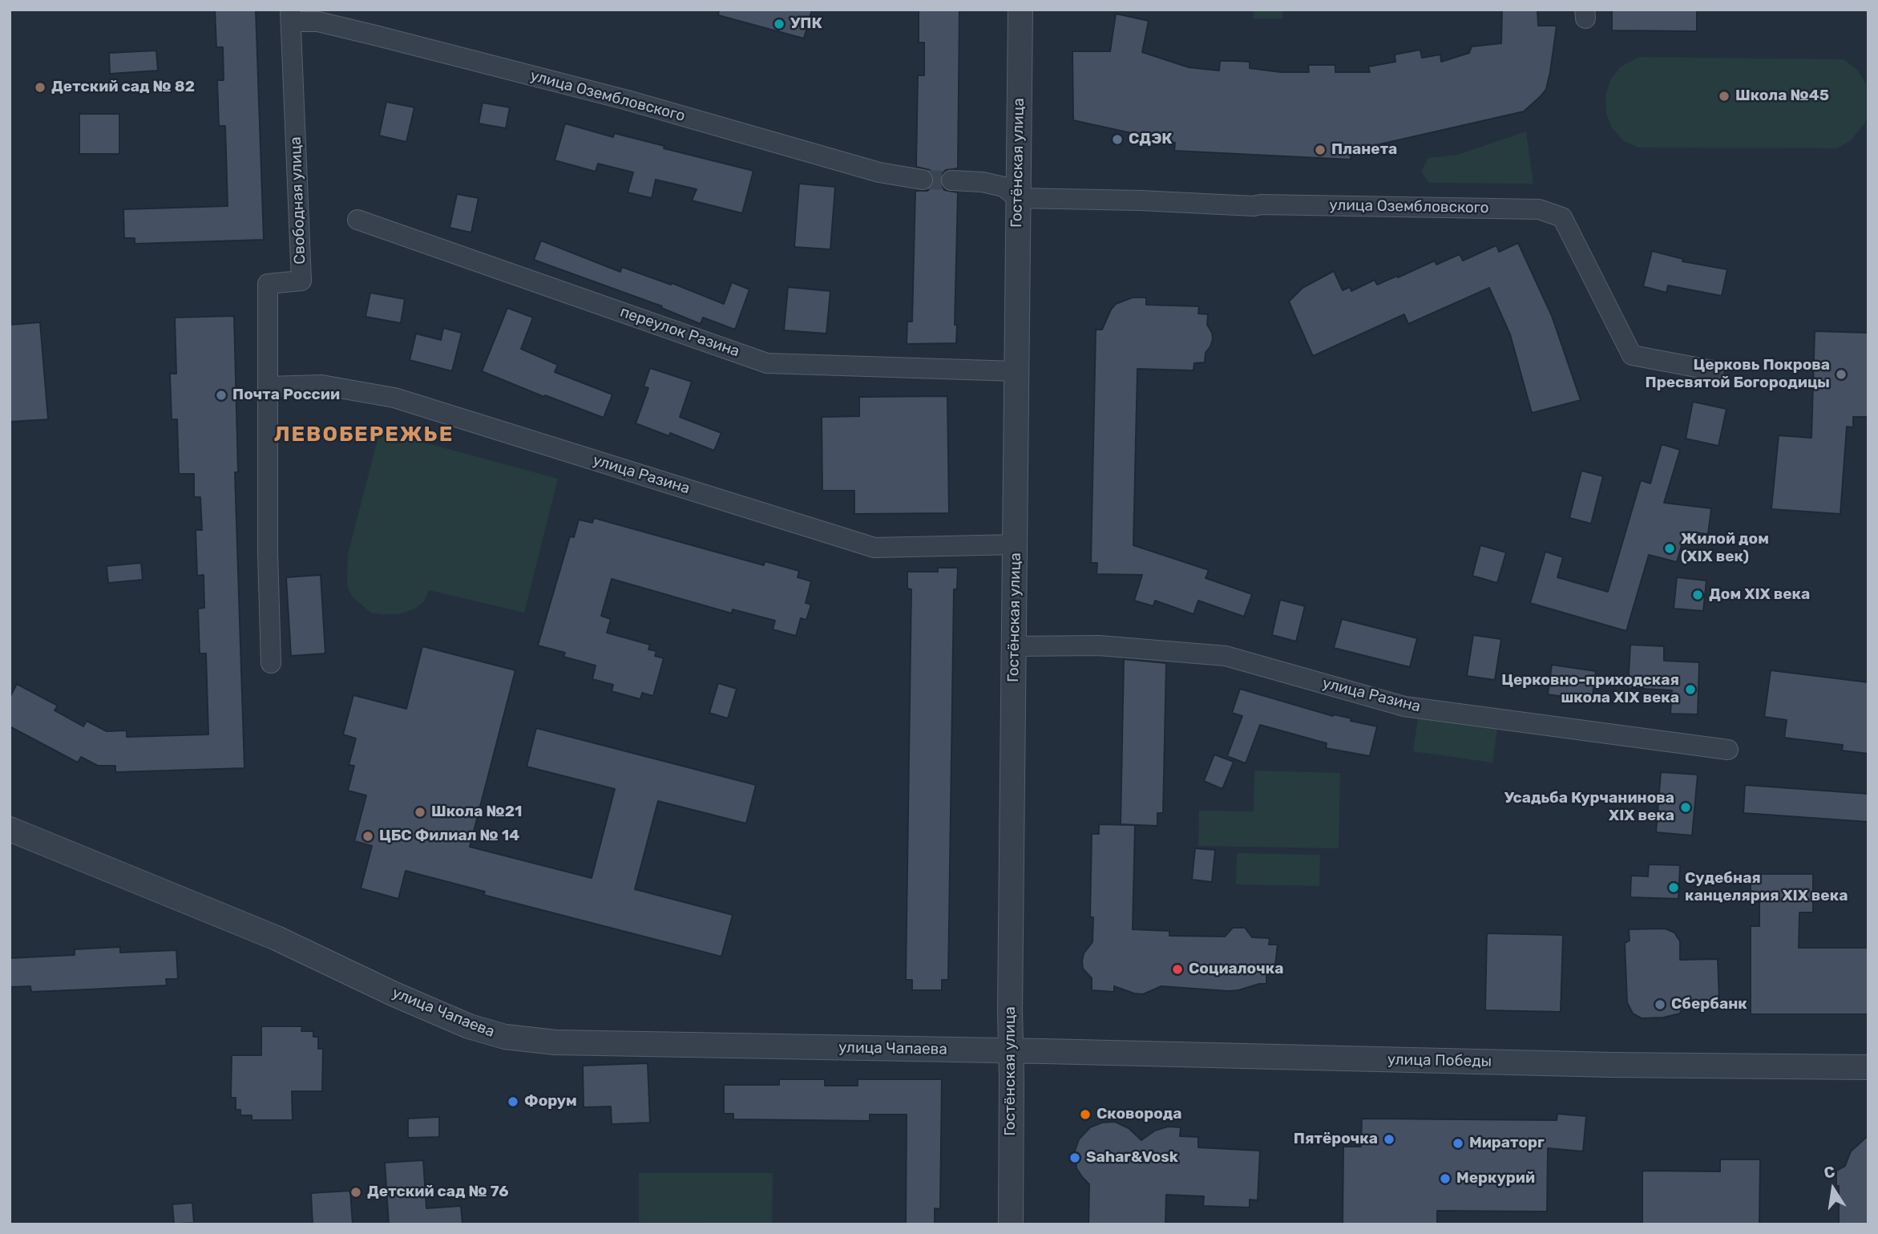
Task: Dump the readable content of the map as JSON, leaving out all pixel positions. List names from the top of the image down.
{
  "streets": {
    "street": [
      "улица Озембловского",
      "Гостёнская улица",
      "Свободная улица",
      "переулок Разина",
      "улица Разина",
      "улица Чапаева",
      "улица Победы"
    ]
  },
  "crossings": [
    ["улица Озембловского", "Гостёнская улица"],
    ["улица Озембловского", "Свободная улица"],
    ["Гостёнская улица", "переулок Разина"],
    ["Гостёнская улица", "улица Разина"],
    ["Гостёнская улица", "улица Чапаева"],
    ["Гостёнская улица", "улица Победы"],
    ["Свободная улица", "улица Разина"],
    ["улица Чапаева", "улица Победы"]
  ],
  "districts": ["ЛЕВОБЕРЕЖЬЕ"],
  "places": [
    "УПК",
    "Детский сад № 82",
    "Школа №45",
    "СДЭК",
    "Планета",
    "Церковь Покрова Пресвятой Богородицы",
    "Почта России",
    "Жилой дом (XIX век)",
    "Дом XIX века",
    "Церковно-приходская школа XIX века",
    "Усадьба Курчанинова XIX века",
    "Школа №21",
    "ЦБС Филиал № 14",
    "Судебная канцелярия XIX века",
    "Социалочка",
    "Сбербанк",
    "Форум",
    "Сковорода",
    "Пятёрочка",
    "Мираторг",
    "Sahar&Vosk",
    "Меркурий",
    "Детский сад № 76"
  ],
  "north": "top"
}
